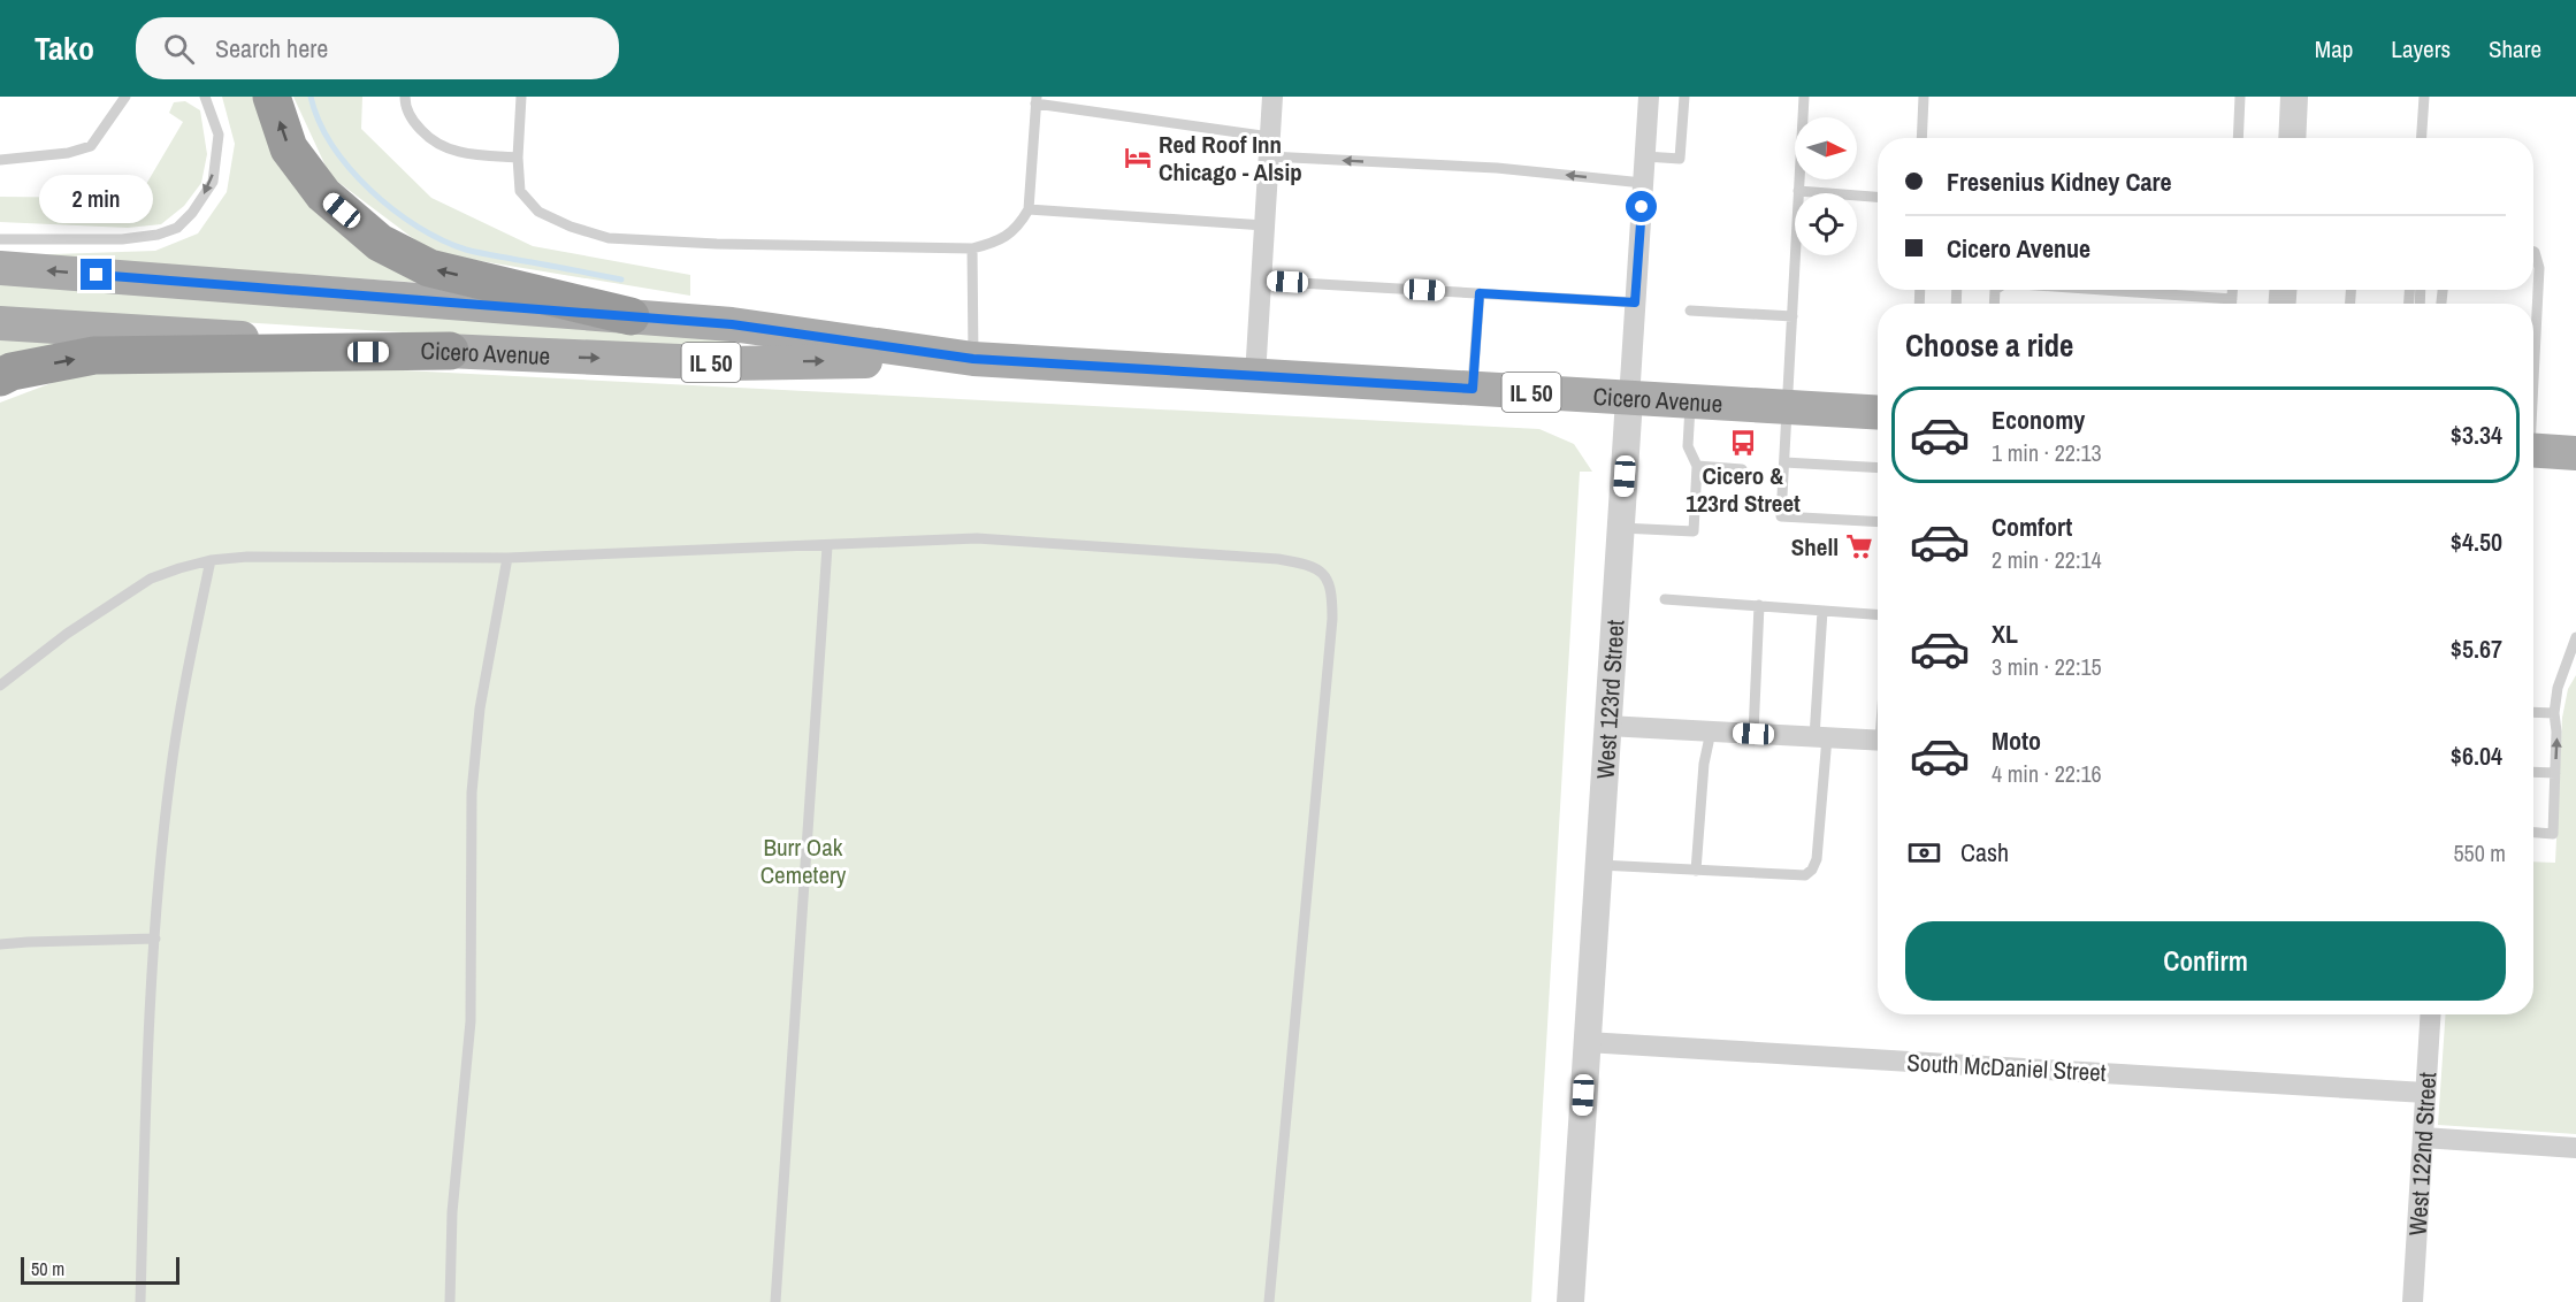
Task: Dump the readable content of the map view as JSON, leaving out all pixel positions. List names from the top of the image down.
{
  "streets": {
    "main road": ["Cicero Avenue", "IL 50"],
    "street": ["West 123rd Street", "South McDaniel Street", "West 122nd Street"]
  },
  "crossings": [
    ["Cicero Avenue", "West 123rd Street"],
    ["West 123rd Street", "South McDaniel Street"],
    ["South McDaniel Street", "West 122nd Street"]
  ],
  "parks": ["Burr Oak Cemetery"],
  "places": {
    "hotel": ["Red Roof Inn Chicago - Alsip"],
    "bus stop": ["Cicero & 123rd Street"],
    "supermarket": ["Shell"]
  },
  "scale_bar": "50 m",
  "north": "right",
  "page": {
    "header": "Tako",
    "search": "Search here",
    "nav": ["Map", "Layers", "Share"],
    "banner": ["Fresenius Kidney Care", "Cicero Avenue"],
    "bubble": "2 min",
    "heading": "Choose a ride",
    "list": [
      {
        "name": "Economy",
        "note": "1 min · 22:13",
        "value": "$3.34"
      },
      {
        "name": "Comfort",
        "note": "2 min · 22:14",
        "value": "$4.50"
      },
      {
        "name": "XL",
        "note": "3 min · 22:15",
        "value": "$5.67"
      },
      {
        "name": "Moto",
        "note": "4 min · 22:16",
        "value": "$6.04"
      }
    ],
    "pay": ["Cash", "550 m"],
    "buttons": "Confirm",
    "scale": "50 m"
  }
}
